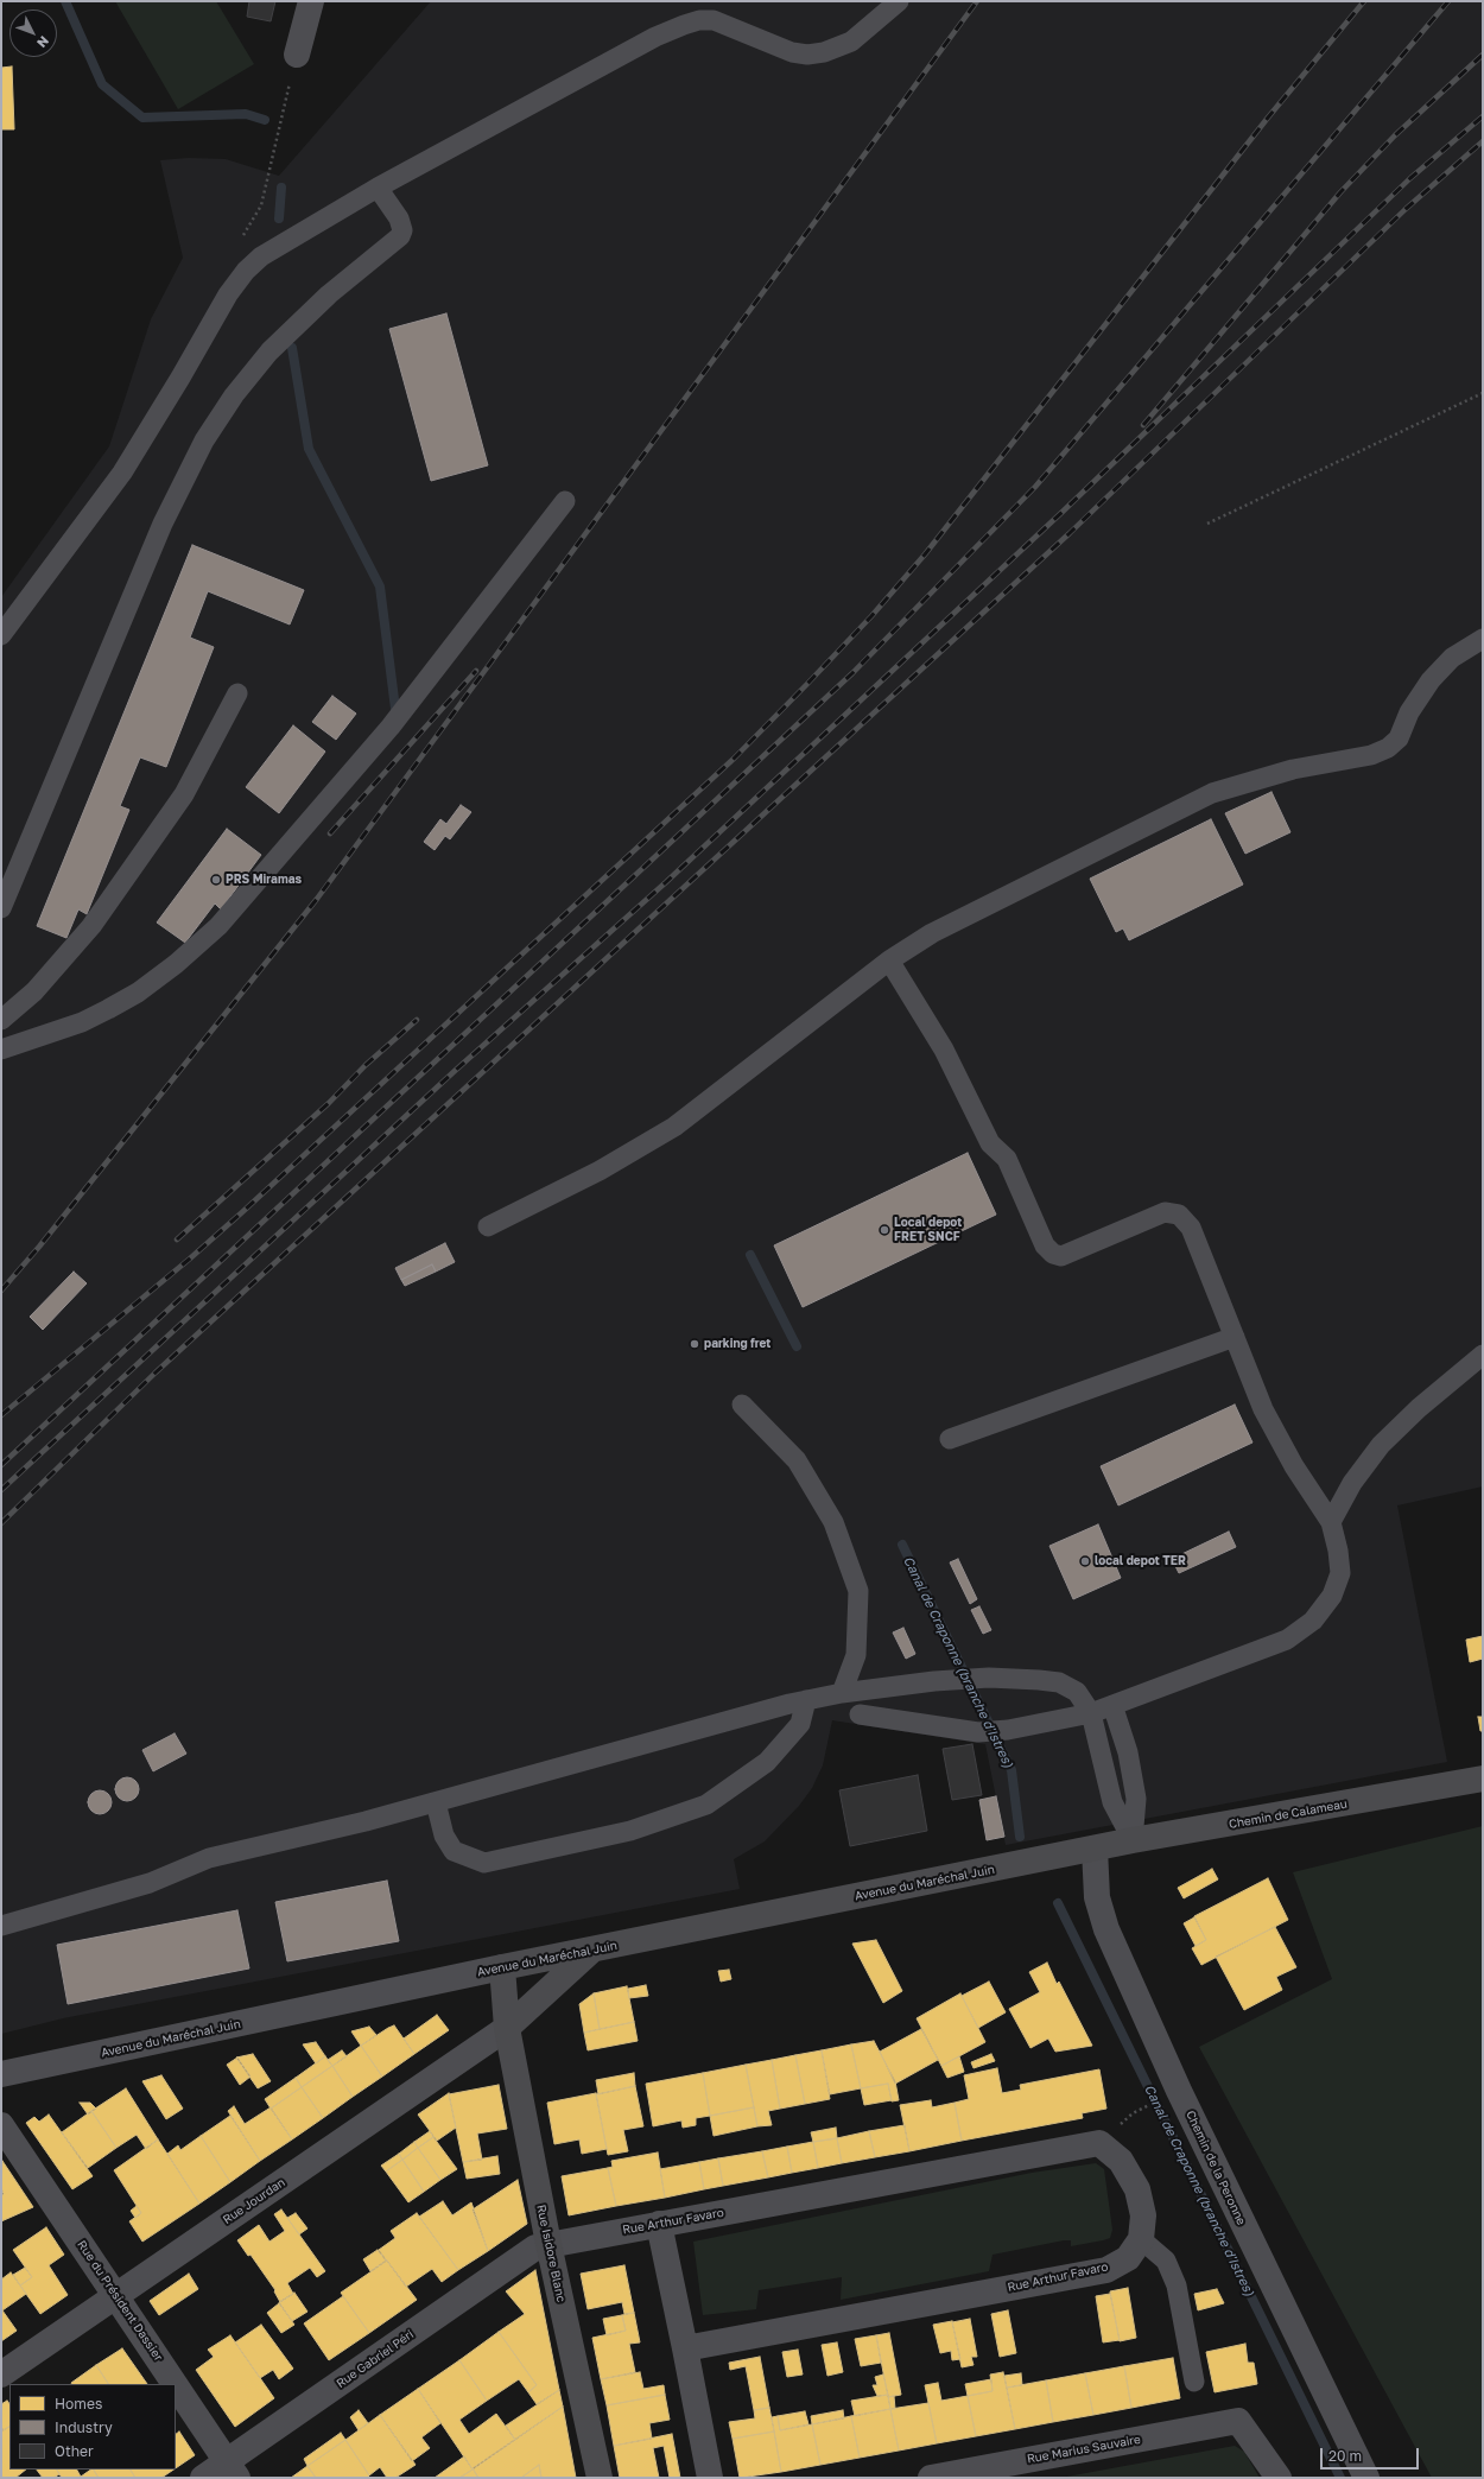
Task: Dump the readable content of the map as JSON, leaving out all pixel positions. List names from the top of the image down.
{
  "streets": {
    "main road": ["Chemin de Calameau", "Avenue du Maréchal Juin", "Rue Isidore Blanc"],
    "street": [
      "Chemin de la Peronne",
      "Rue Jourdan",
      "Rue Arthur Favaro",
      "Rue du Président Dassier",
      "Rue Gabriel Péri",
      "Rue Marius Sauvaire"
    ]
  },
  "crossings": [
    ["Chemin de Calameau", "Avenue du Maréchal Juin"],
    ["Chemin de Calameau", "Chemin de la Peronne"],
    ["Avenue du Maréchal Juin", "Chemin de la Peronne"],
    ["Avenue du Maréchal Juin", "Rue Isidore Blanc"],
    ["Rue Jourdan", "Rue Isidore Blanc"],
    ["Rue Jourdan", "Rue du Président Dassier"],
    ["Rue Arthur Favaro", "Rue Isidore Blanc"],
    ["Rue Arthur Favaro", "Rue Gabriel Péri"],
    ["Rue Isidore Blanc", "Rue Gabriel Péri"],
    ["Rue du Président Dassier", "Rue Gabriel Péri"]
  ],
  "water": ["Canal de Craponne (branche d'Istres)"],
  "places": [
    "PRS Miramas",
    "Local depot FRET SNCF",
    "parking fret",
    "local depot TER"
  ],
  "legend": ["Homes", "Industry", "Other"],
  "scale_bar": "20 m",
  "north": "bottom right"
}
